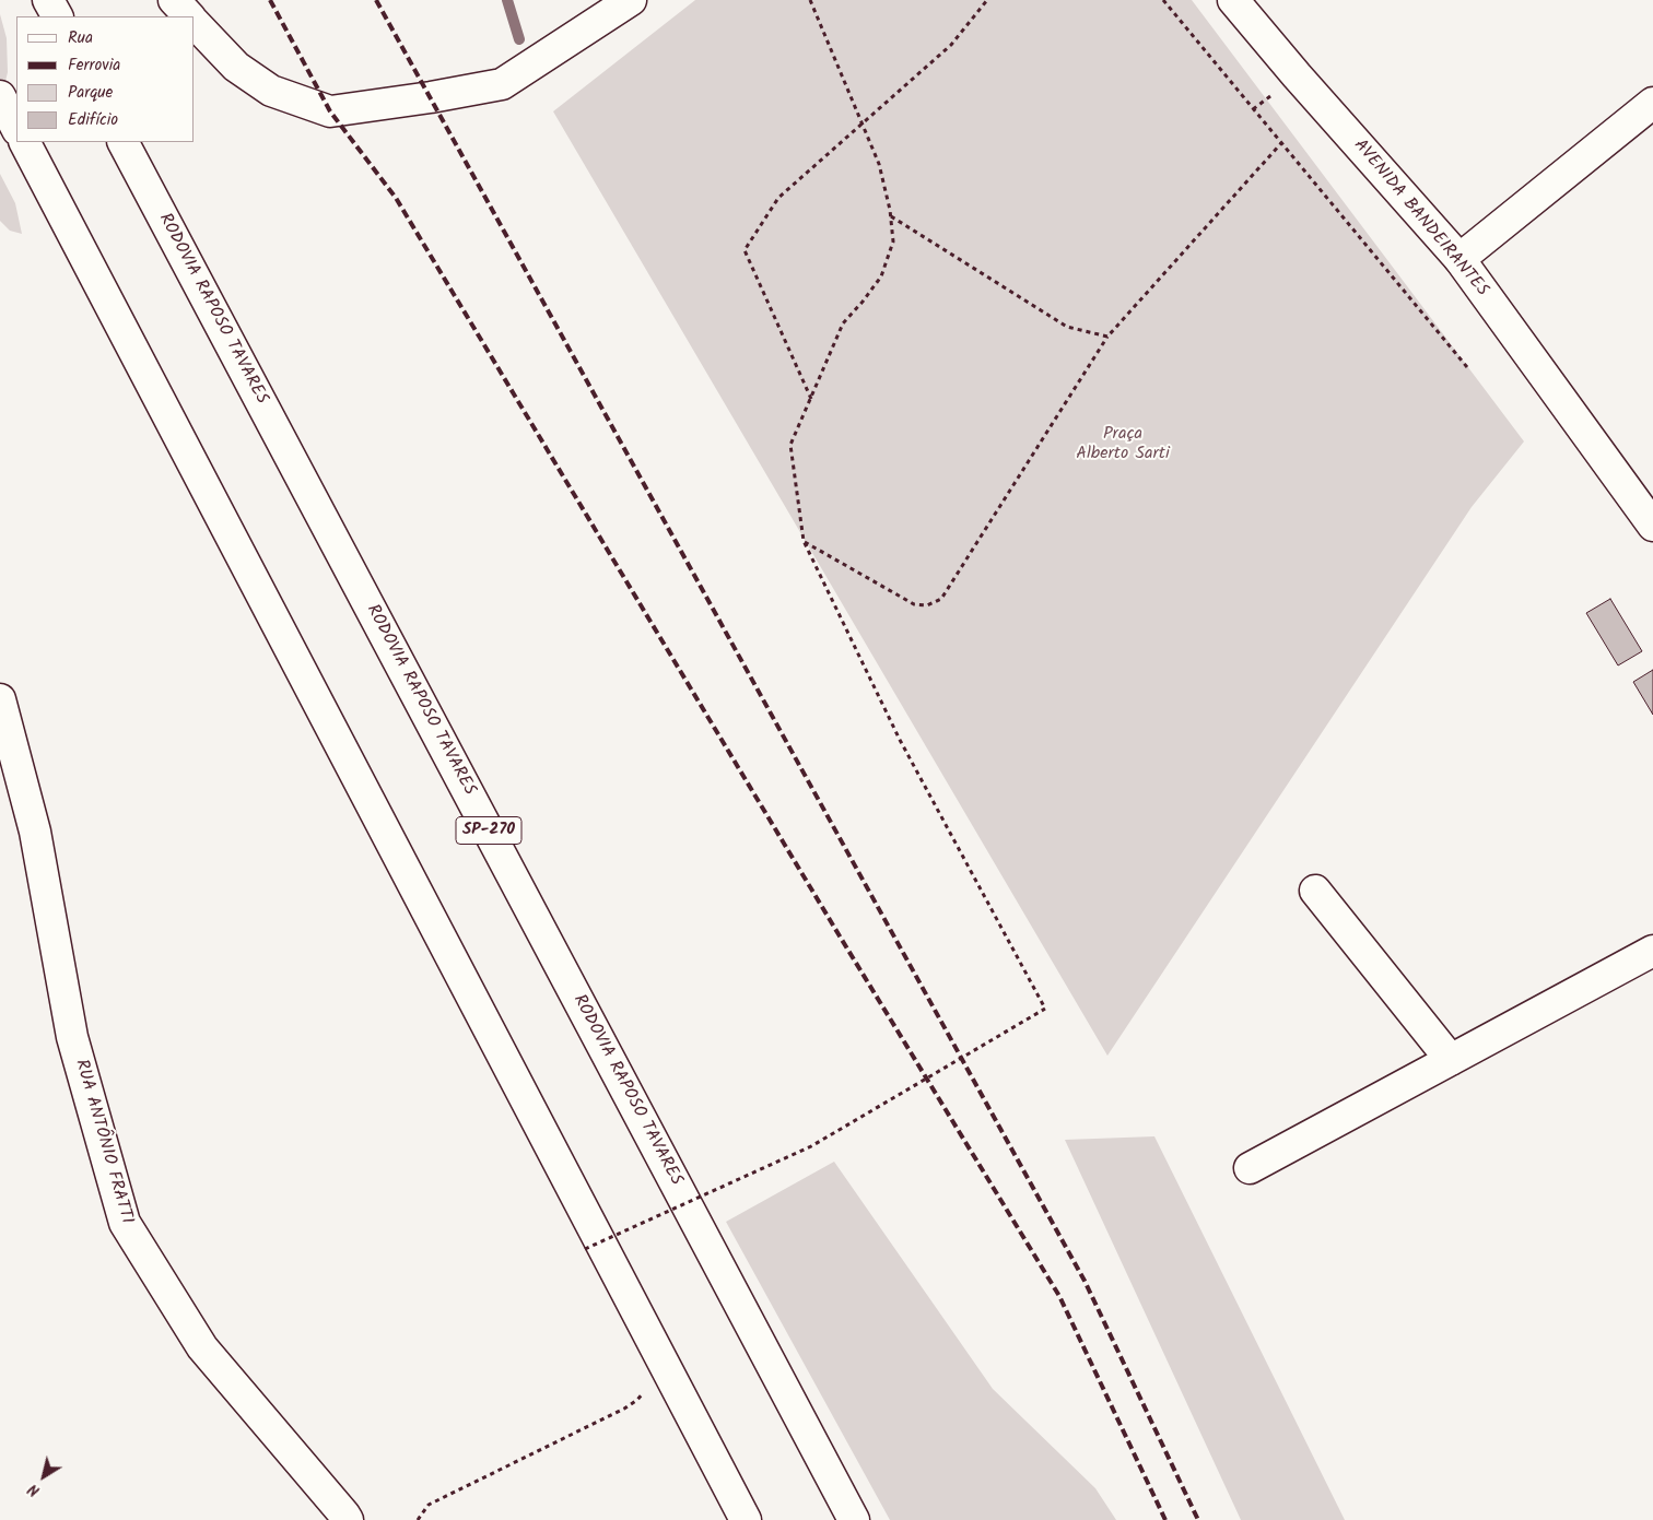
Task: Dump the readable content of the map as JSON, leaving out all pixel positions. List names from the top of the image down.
{
  "streets": {
    "main road": [
      "AVENIDA BANDEIRANTES",
      "RODOVIA RAPOSO TAVARES",
      "SP-270",
      "RUA ANTÔNIO FRATTI"
    ]
  },
  "parks": ["Praça Alberto Sarti"],
  "legend": [
    "Rua",
    "Ferrovia",
    "Parque",
    "Edifício"
  ],
  "north": "bottom left"
}
